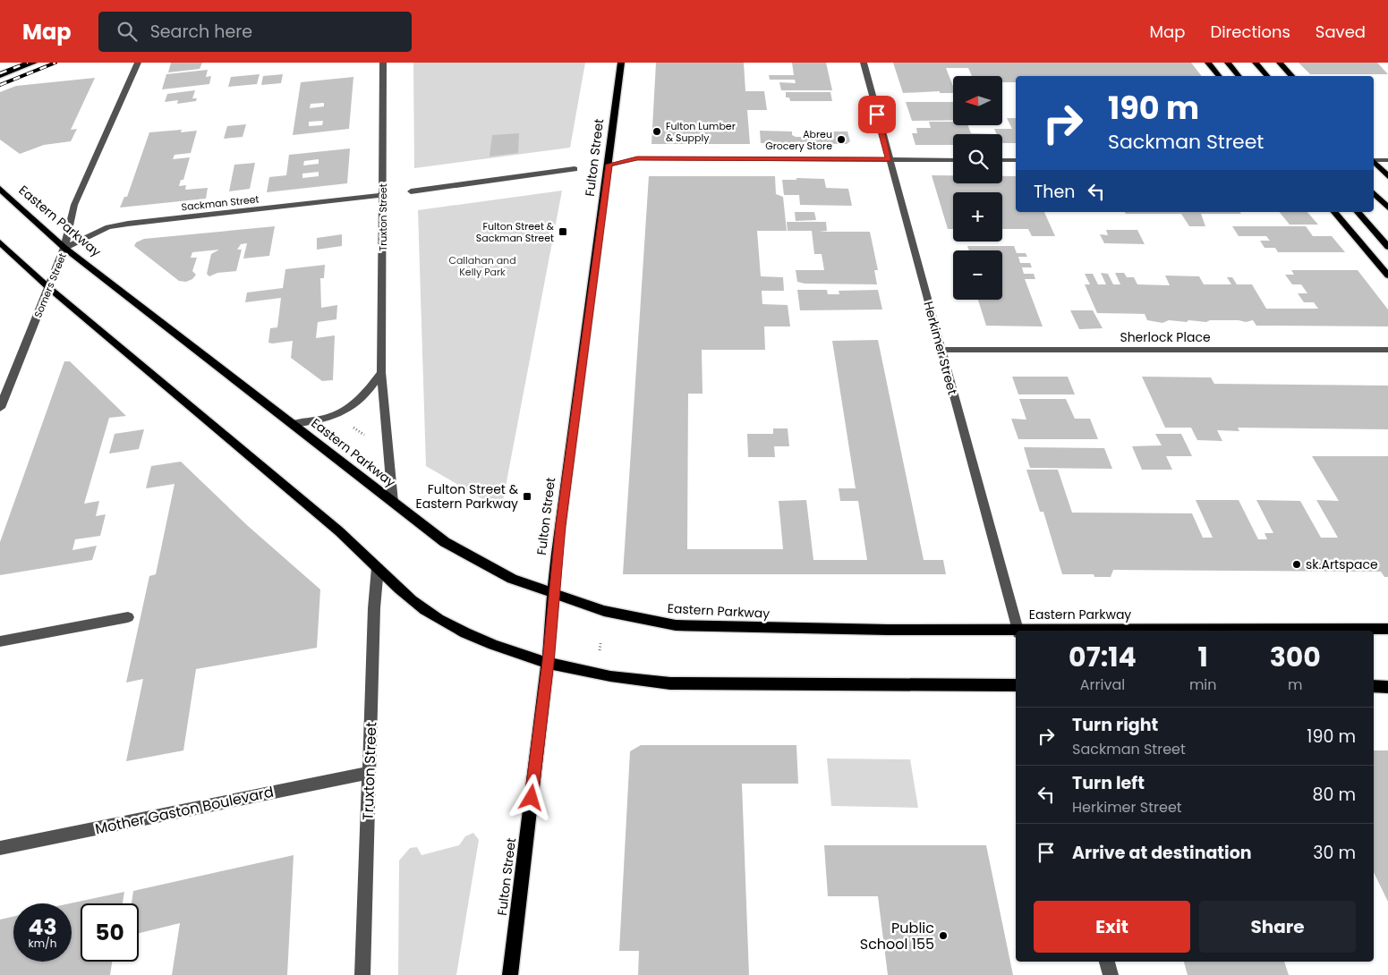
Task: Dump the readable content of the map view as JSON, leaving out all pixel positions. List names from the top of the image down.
{
  "streets": {
    "main road": ["Fulton Street", "Eastern Parkway"],
    "street": [
      "Sackman Street",
      "Truxton Street",
      "Somers Street",
      "Sherlock Place",
      "Herkimer Street",
      "Mother Gaston Boulevard"
    ]
  },
  "crossings": [
    ["Fulton Street", "Eastern Parkway"],
    ["Sackman Street", "Truxton Street"],
    ["Sackman Street", "Eastern Parkway"],
    ["Sackman Street", "Somers Street"],
    ["Truxton Street", "Eastern Parkway"],
    ["Truxton Street", "Mother Gaston Boulevard"],
    ["Eastern Parkway", "Somers Street"],
    ["Eastern Parkway", "Herkimer Street"],
    ["Sherlock Place", "Herkimer Street"]
  ],
  "parks": ["Callahan and Kelly Park"],
  "places": {
    "other": [
      "Fulton Lumber & Supply",
      "Abreu Grocery Store",
      "sk.Artspace",
      "Public School 155"
    ],
    "transit": ["Fulton Street & Sackman Street", "Fulton Street & Eastern Parkway"]
  },
  "north": "left",
  "page": {
    "header": "Map",
    "search": "Search here",
    "nav": ["Map", "Directions", "Saved"],
    "map_buttons": ["+", "−"],
    "turn": ["190 m", "Sackman Street"],
    "then": "Then",
    "eta": [
      "07:14",
      "Arrival",
      "1",
      "min",
      "300",
      "m"
    ],
    "list": [
      {
        "name": "Turn right",
        "note": "Sackman Street",
        "value": "190 m"
      },
      {
        "name": "Turn left",
        "note": "Herkimer Street",
        "value": "80 m"
      },
      {
        "name": "Arrive at destination",
        "value": "30 m"
      }
    ],
    "buttons": ["Exit", "Share"],
    "speed": "43 km/h",
    "limit": "50"
  }
}
